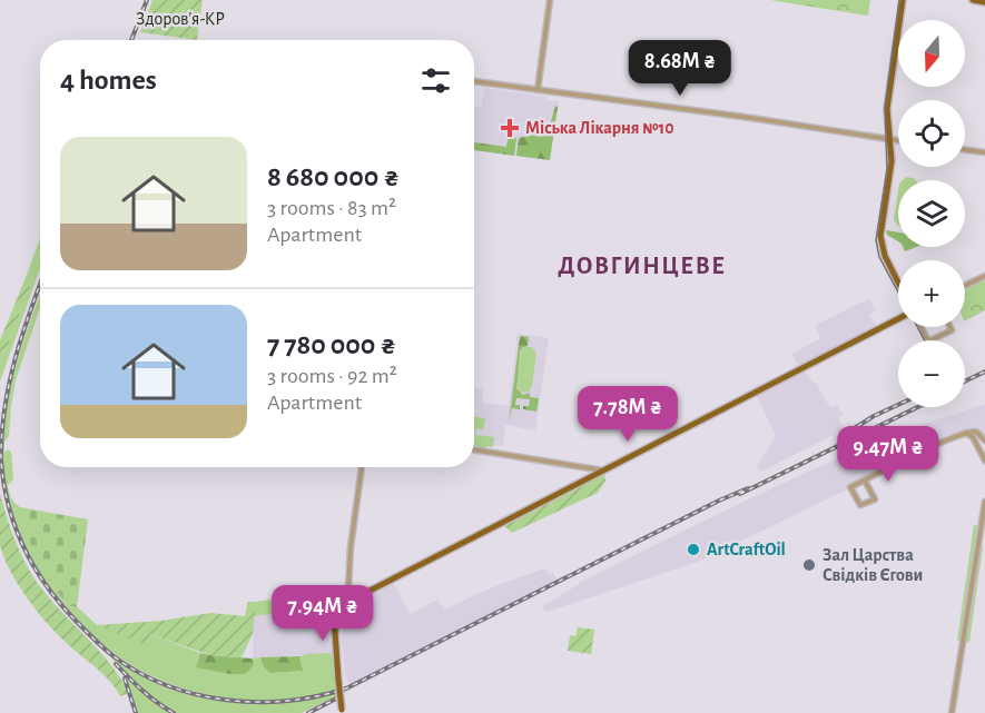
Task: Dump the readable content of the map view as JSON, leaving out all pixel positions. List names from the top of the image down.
{
  "districts": ["ДОВГИНЦЕВЕ"],
  "parks": ["Здоров'я-КР"],
  "places": {
    "health": ["Міська Лікарня №10"],
    "other": ["ArtCraftOil", "Зал Царства Свідків Єгови"]
  },
  "north": "bottom",
  "page": {
    "map_buttons": ["+", "−"],
    "price": [
      "8.68M ₴",
      "7.78M ₴",
      "9.47M ₴",
      "7.94M ₴"
    ],
    "heading": "4 homes",
    "list": [
      {
        "name": "8 680 000 ₴",
        "note": "3 rooms · 83 m² · Apartment"
      },
      {
        "name": "7 780 000 ₴",
        "note": "3 rooms · 92 m² · Apartment"
      }
    ]
  }
}
